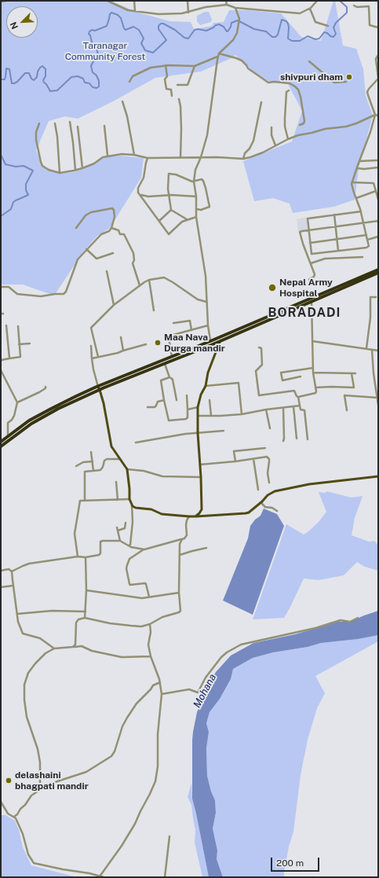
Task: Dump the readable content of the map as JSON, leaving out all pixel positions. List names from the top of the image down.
{
  "districts": ["BORADADI"],
  "water": ["Mohana"],
  "parks": ["Taranagar Community Forest"],
  "places": [
    "shivpuri dham",
    "Nepal Army Hospital",
    "Maa Nava Durga mandir",
    "delashaini bhagpati mandir"
  ],
  "scale_bar": "200 m",
  "north": "bottom left"
}
